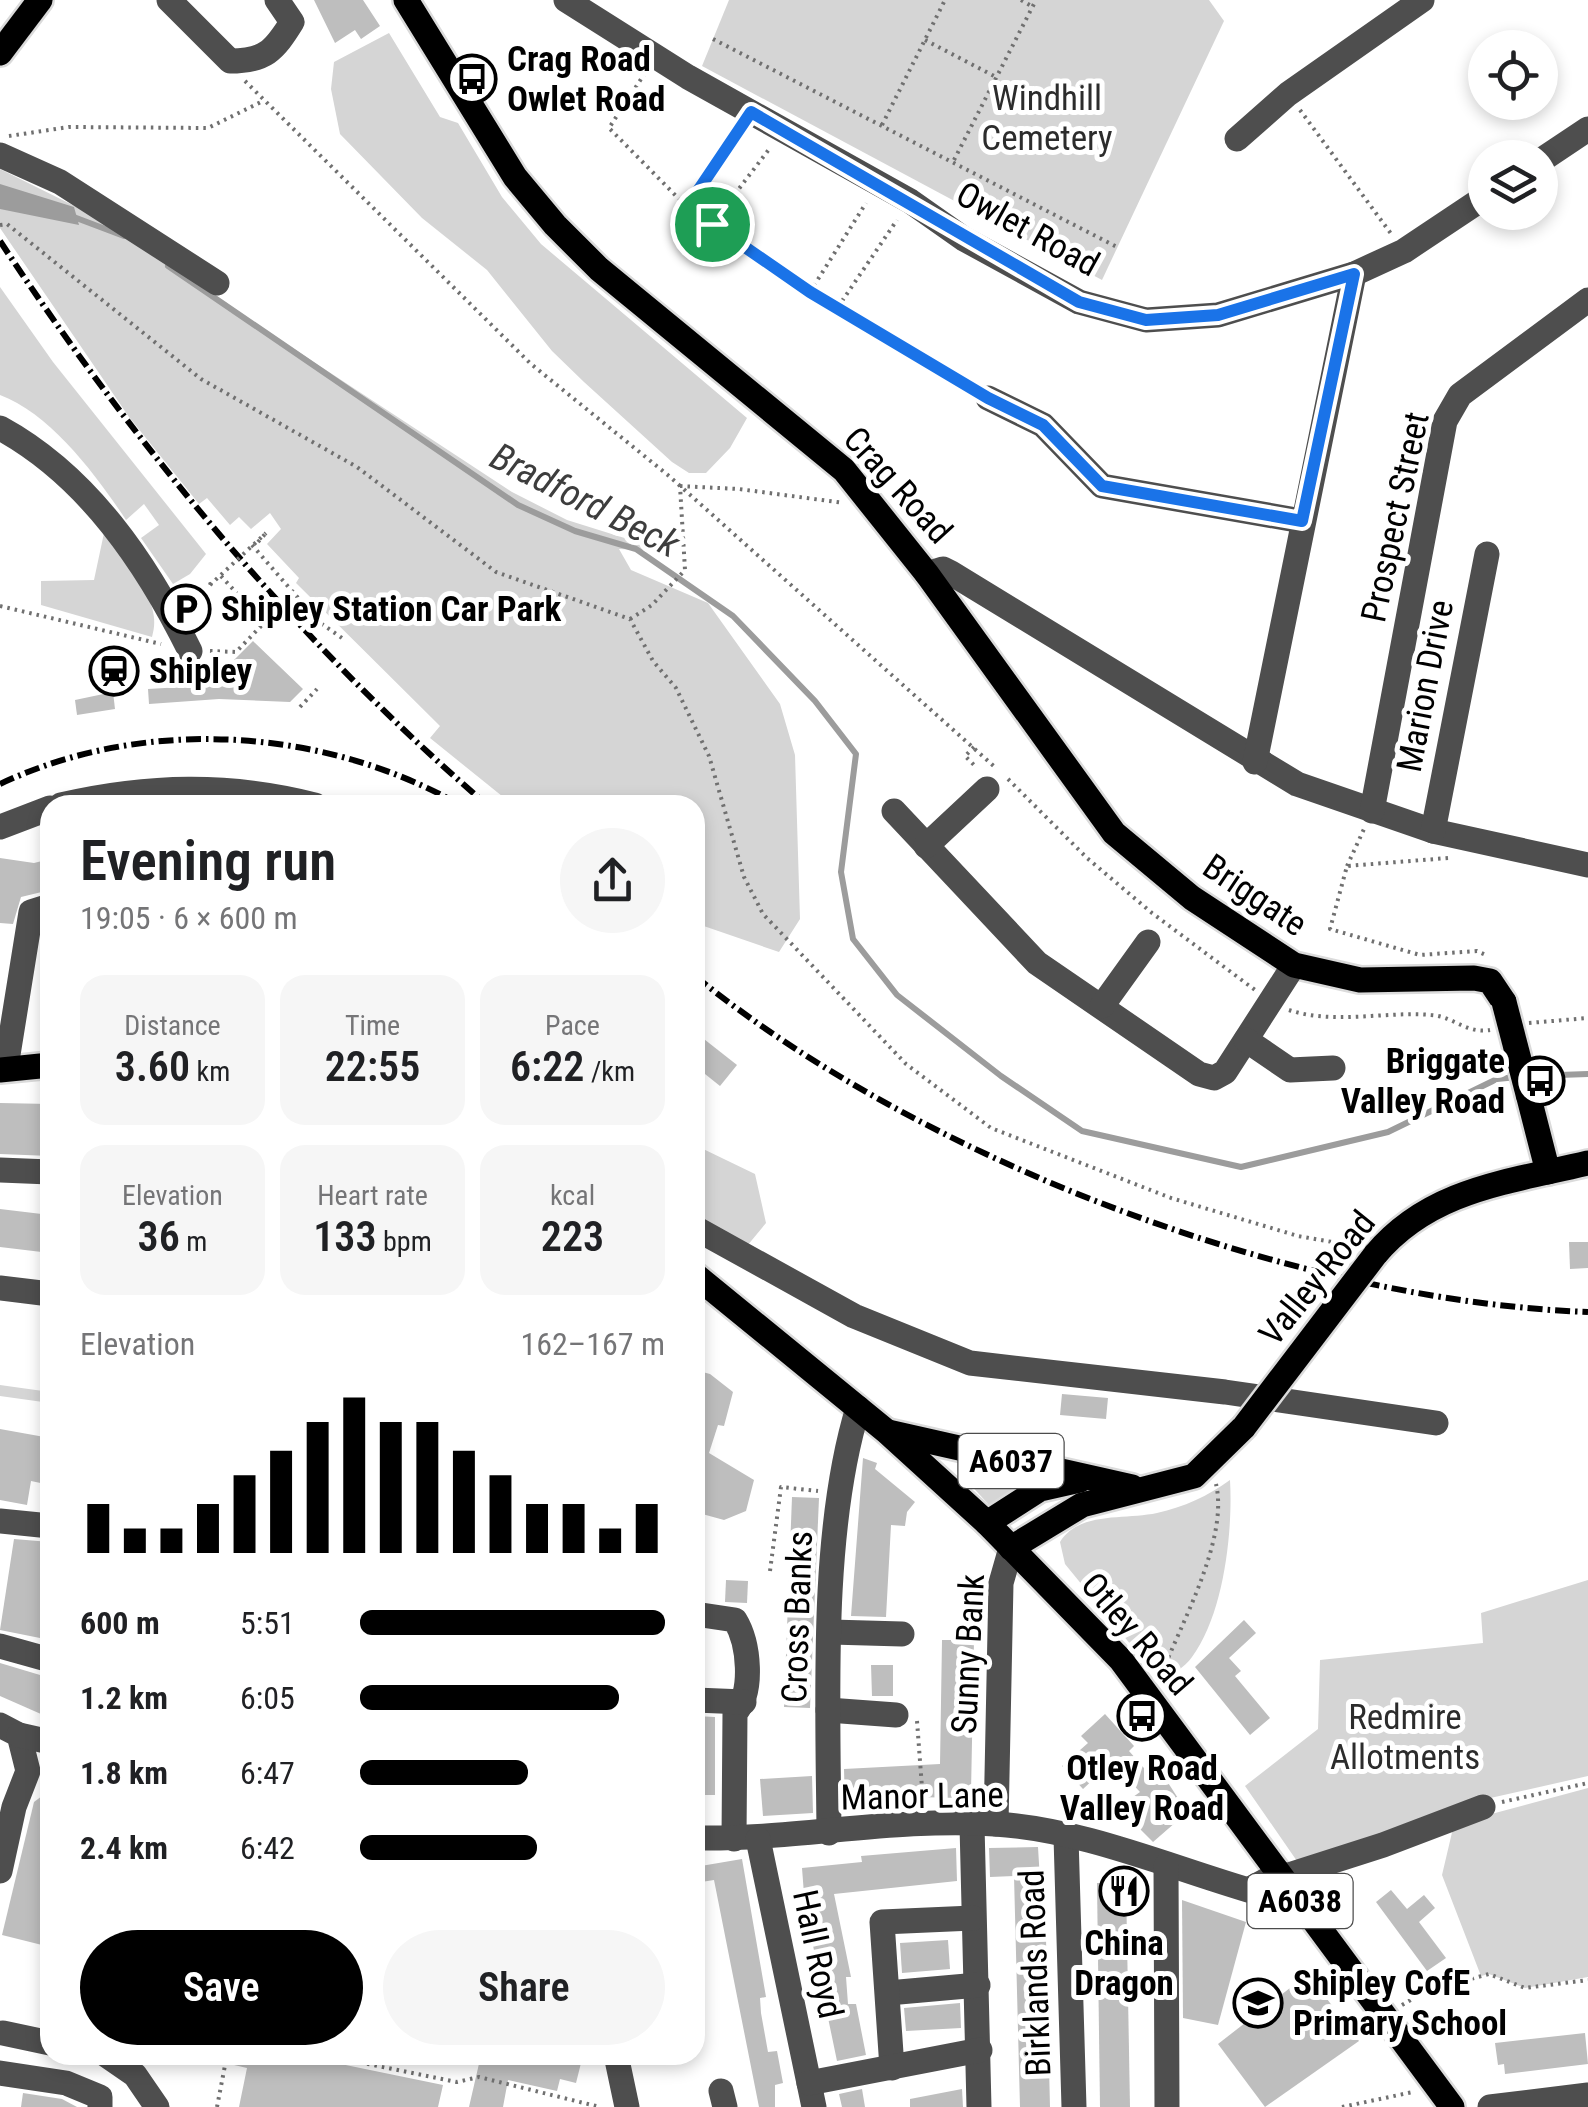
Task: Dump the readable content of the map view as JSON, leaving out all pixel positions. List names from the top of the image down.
{
  "streets": {
    "main road": [
      "Crag Road",
      "Briggate",
      "Valley Road",
      "A6037",
      "Otley Road",
      "A6038"
    ],
    "street": [
      "Owlet Road",
      "Prospect Street",
      "Marion Drive",
      "Cross Banks",
      "Sunny Bank",
      "Manor Lane",
      "Hall Royd",
      "Birklands Road"
    ]
  },
  "crossings": [
    ["Crag Road", "Prospect Street"],
    ["Crag Road", "Marion Drive"],
    ["Crag Road", "Briggate"],
    ["Valley Road", "Otley Road"],
    ["Valley Road", "Sunny Bank"],
    ["Cross Banks", "Otley Road"],
    ["Cross Banks", "Manor Lane"],
    ["Otley Road", "Sunny Bank"],
    ["Otley Road", "Manor Lane"],
    ["Sunny Bank", "Manor Lane"],
    ["Manor Lane", "Hall Royd"],
    ["Manor Lane", "Birklands Road"]
  ],
  "water": ["Bradford Beck"],
  "parks": ["Windhill Cemetery", "Redmire Allotments"],
  "places": {
    "bus stop": ["Crag Road Owlet Road", "Briggate Valley Road", "Otley Road Valley Road"],
    "parking": ["Shipley Station Car Park"],
    "station": ["Shipley"],
    "restaurant": ["China Dragon"],
    "school or university": ["Shipley CofE Primary School"]
  },
  "page": {
    "heading": ["Evening run", "19:05 · 6 × 600 m"],
    "stats": [
      ["Distance", "3.60 km"],
      ["Time", "22:55"],
      ["Pace", "6:22 /km"],
      ["Elevation", "36 m"],
      ["Heart rate", "133 bpm"],
      ["kcal", "223"]
    ],
    "chart": ["Elevation", "162–167 m"],
    "list": [
      {
        "name": "600 m",
        "note": "5:51"
      },
      {
        "name": "1.2 km",
        "note": "6:05"
      },
      {
        "name": "1.8 km",
        "note": "6:47"
      },
      {
        "name": "2.4 km",
        "note": "6:42"
      }
    ],
    "buttons": ["Save", "Share"]
  }
}
